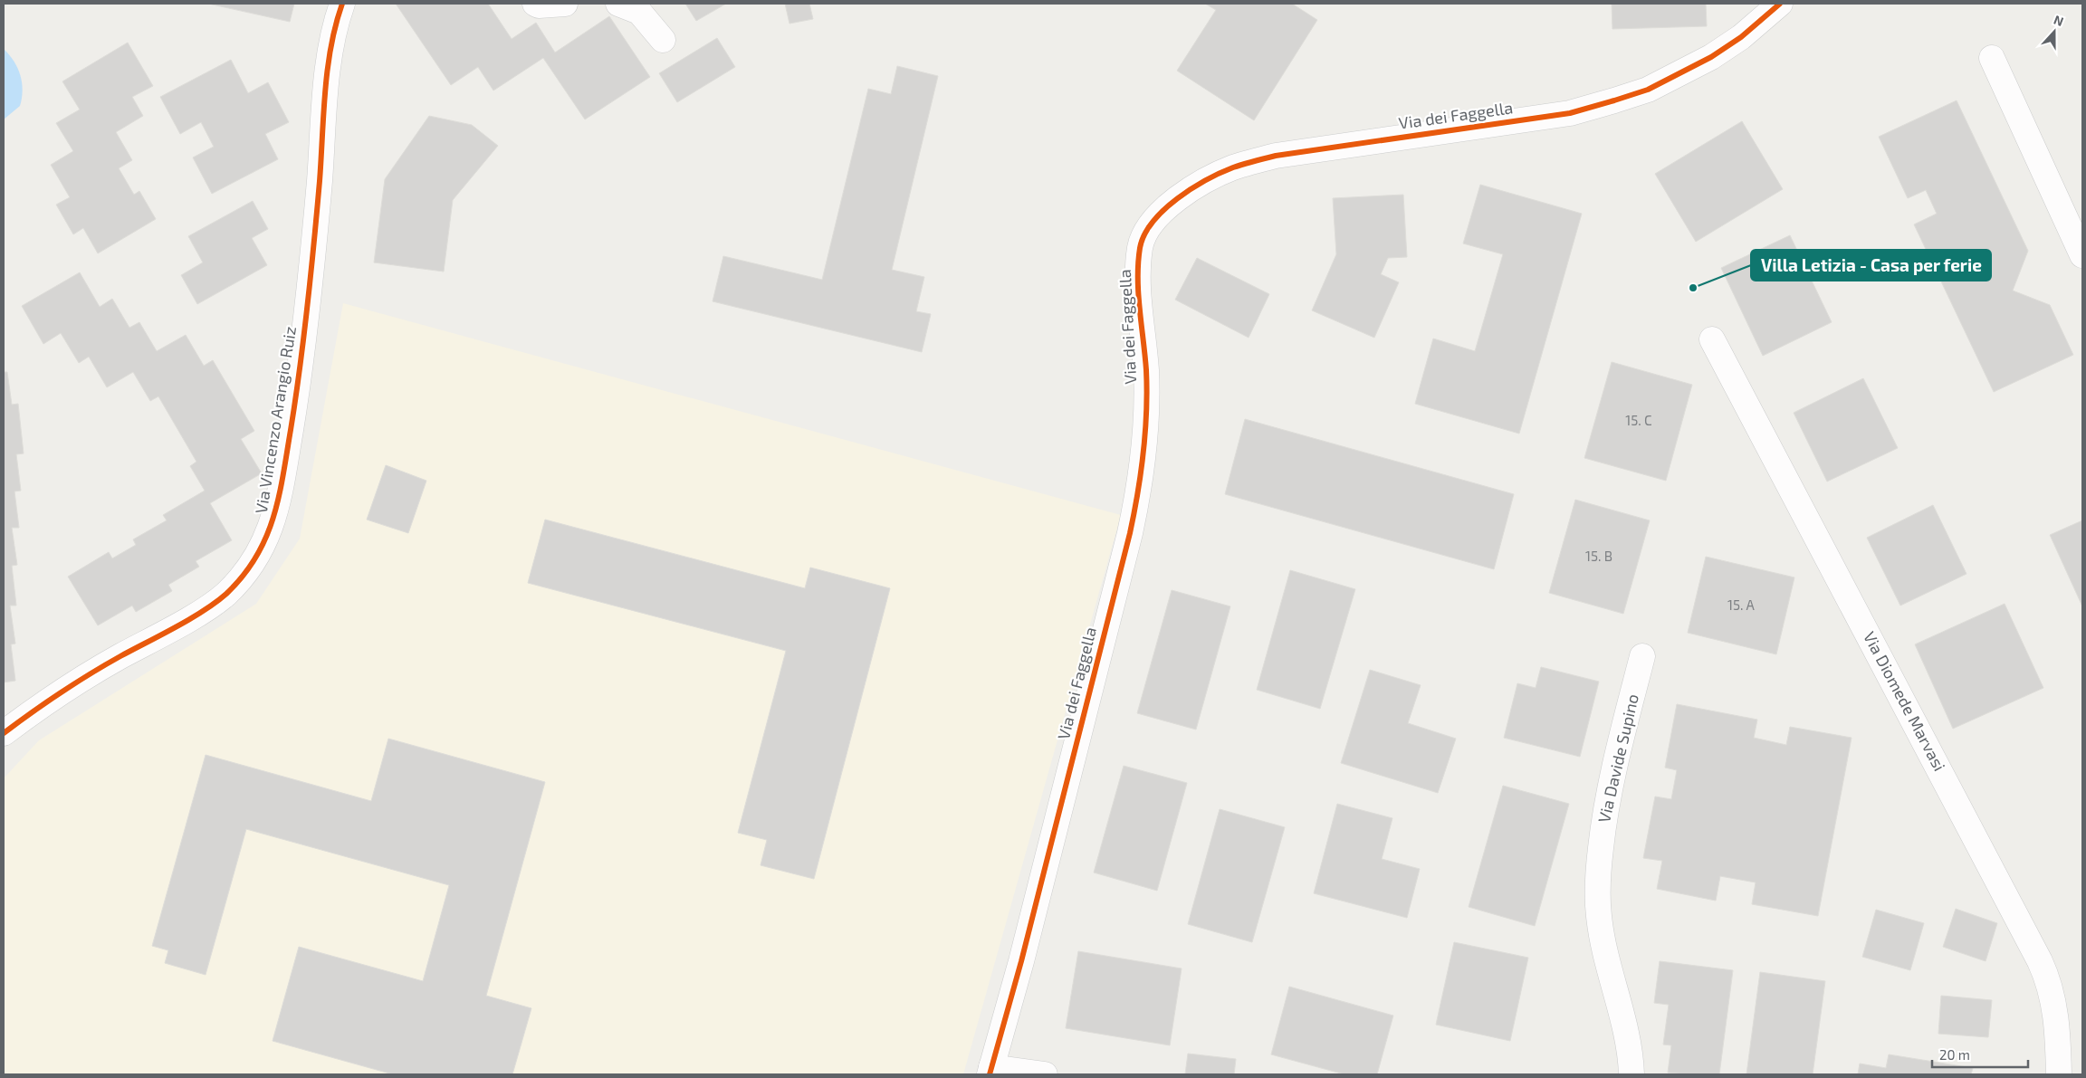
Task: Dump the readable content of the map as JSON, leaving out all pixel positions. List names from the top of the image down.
{
  "streets": {
    "street": [
      "Via dei Faggella",
      "Via Vincenzo Arangio Ruiz",
      "Via Diomede Marvasi",
      "Via Davide Supino"
    ]
  },
  "places": ["Villa Letizia - Casa per ferie"],
  "house_numbers": ["15. C", "15. B", "15. A"],
  "scale_bar": "20 m",
  "north": "top"
}
